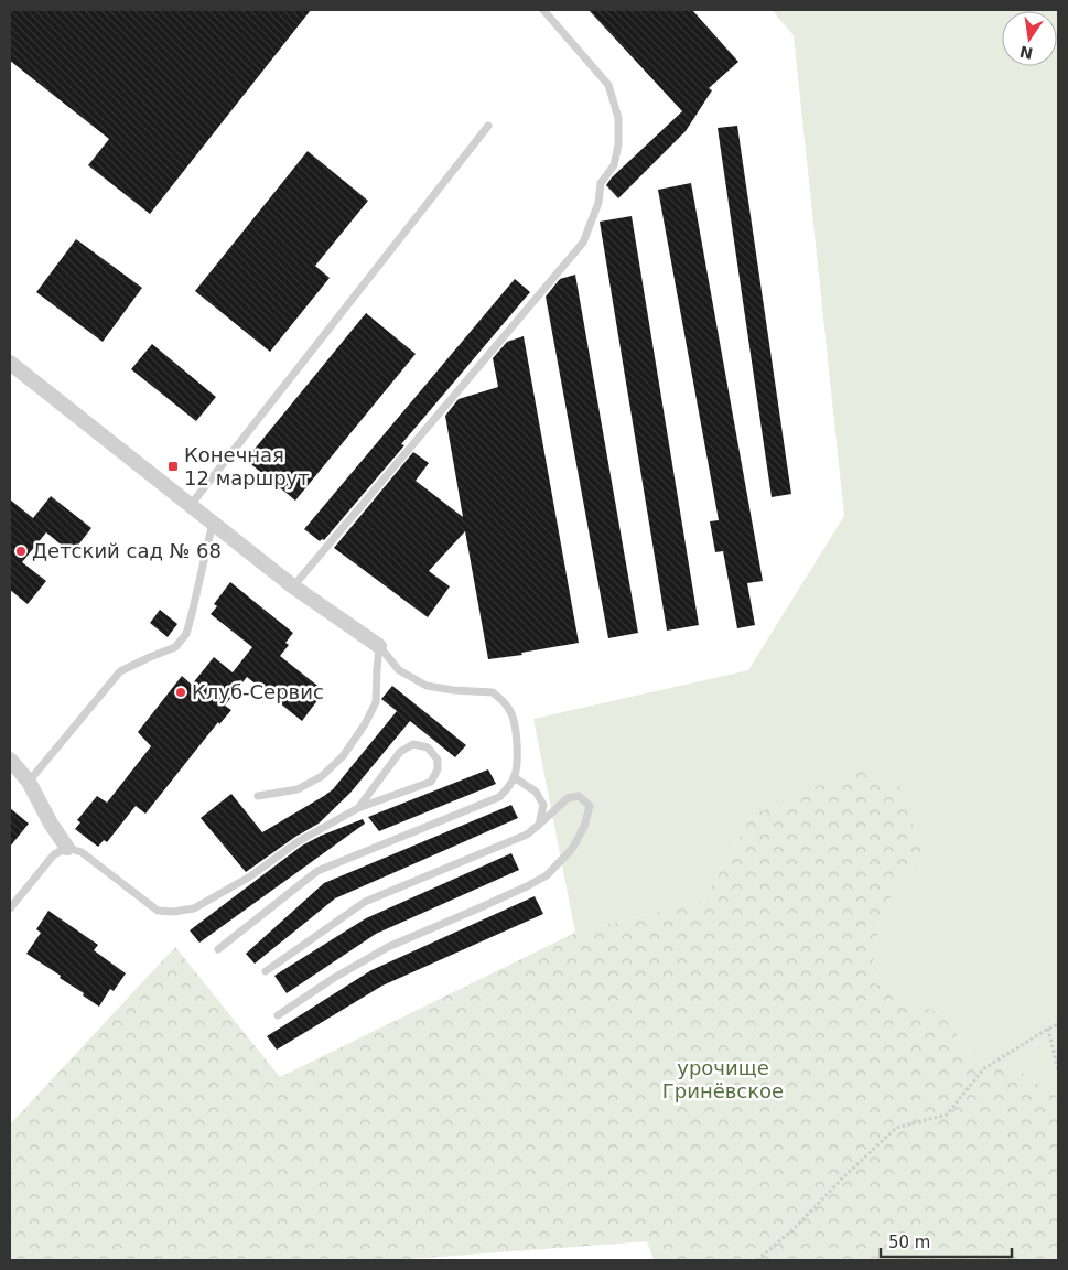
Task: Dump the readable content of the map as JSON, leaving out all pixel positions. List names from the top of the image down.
{
  "parks": ["урочище Гринёвское"],
  "places": {
    "transit": ["Конечная 12 маршрут"],
    "other": ["Детский сад № 68", "Клуб-Сервис"]
  },
  "scale_bar": "50 m",
  "north": "bottom"
}
